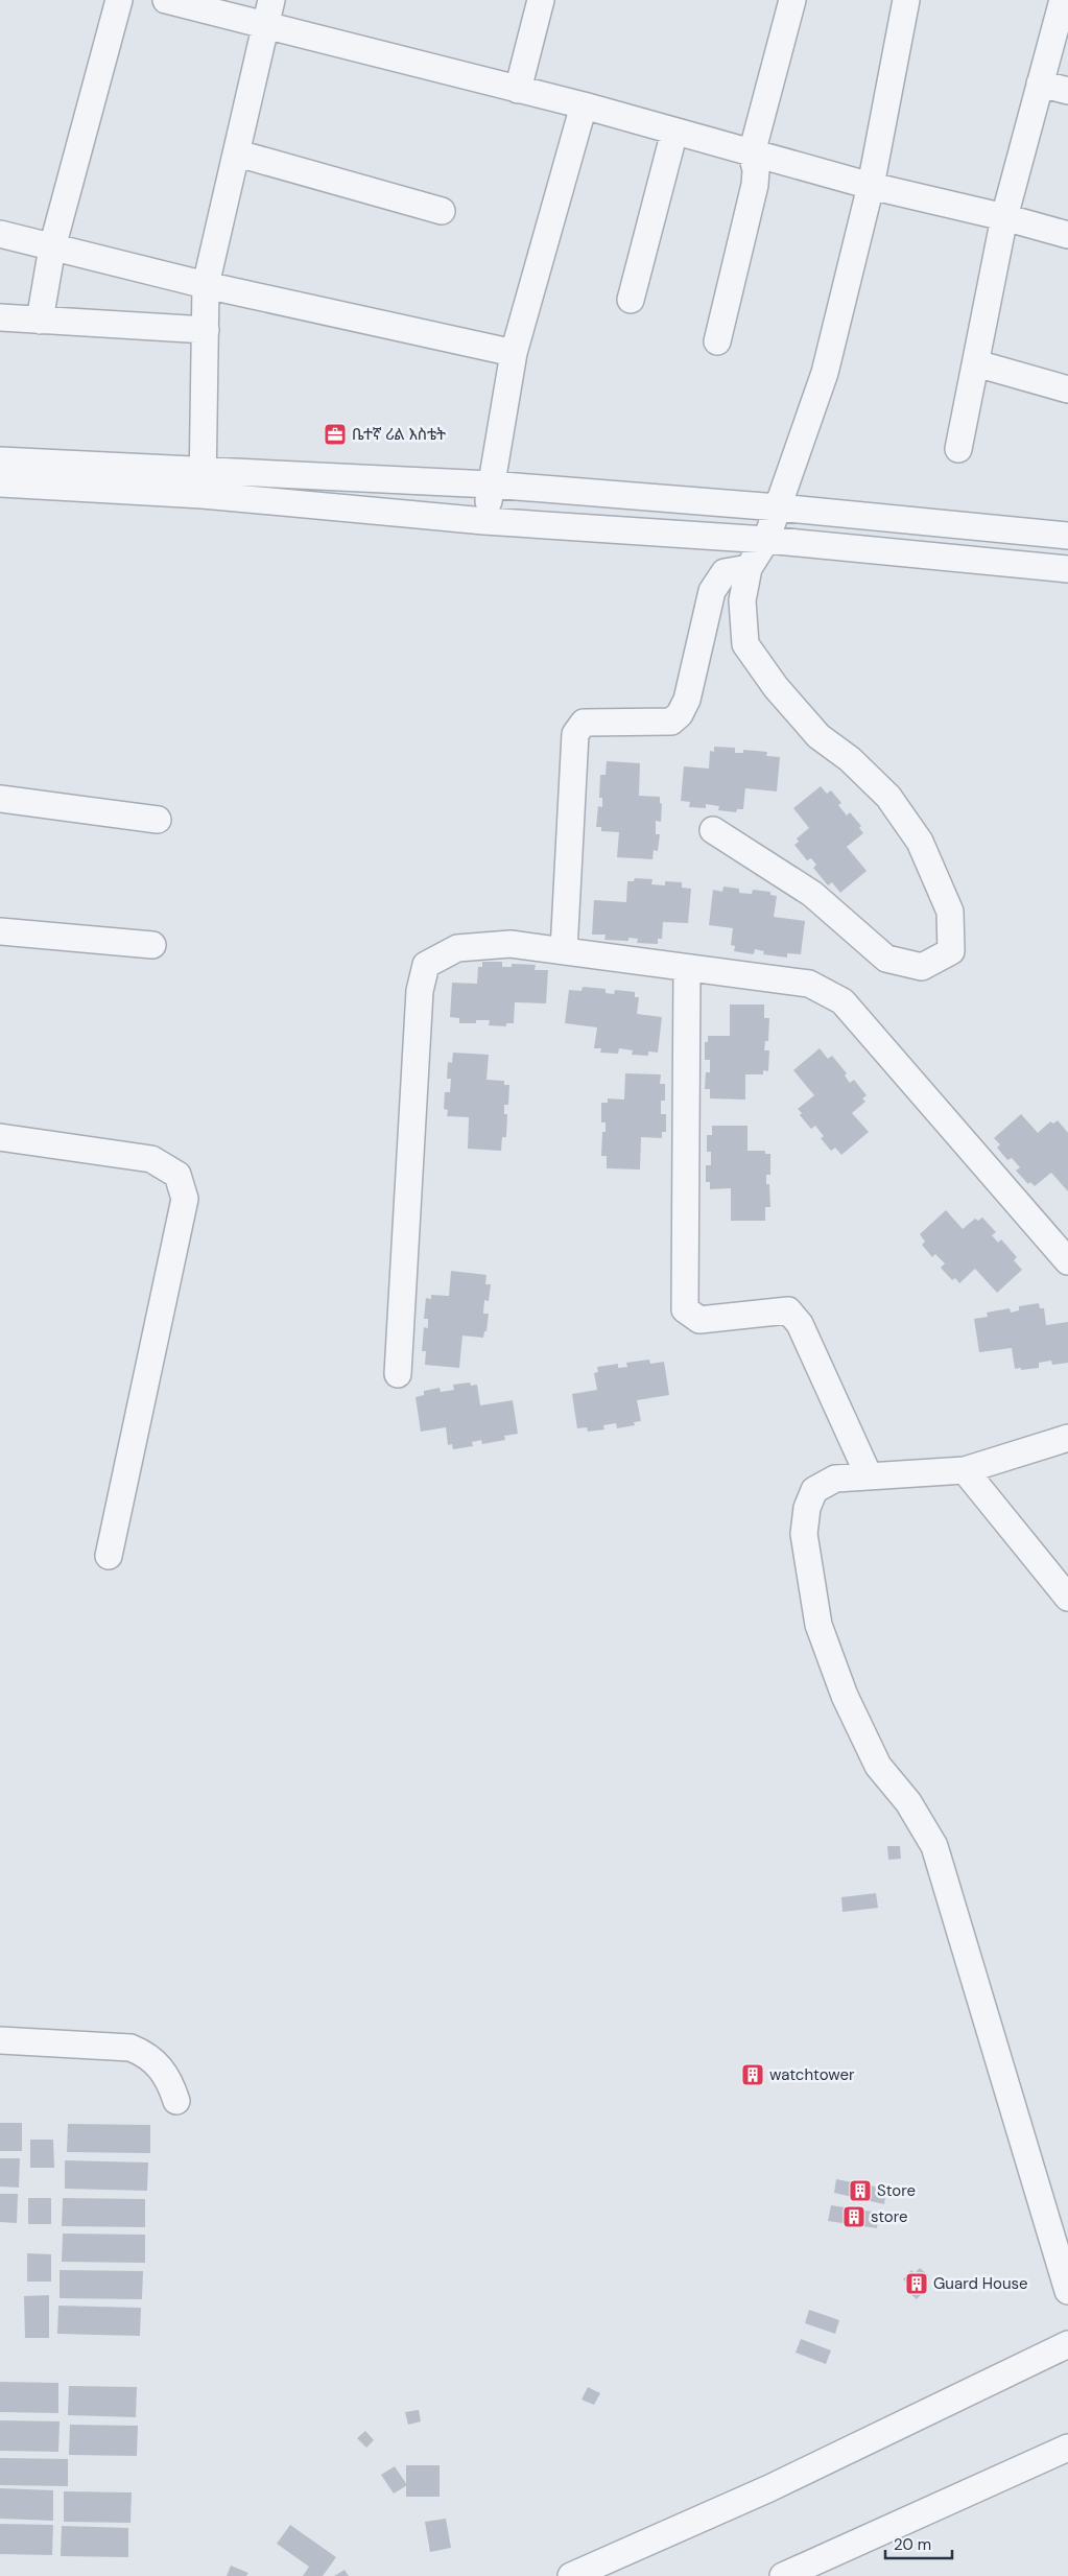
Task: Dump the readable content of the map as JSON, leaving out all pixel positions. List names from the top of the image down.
{
  "places": {
    "office": ["ቤተኛ ሪል እስቴት"],
    "building": [
      "watchtower",
      "Store",
      "store",
      "Guard House"
    ]
  },
  "scale_bar": "20 m"
}
